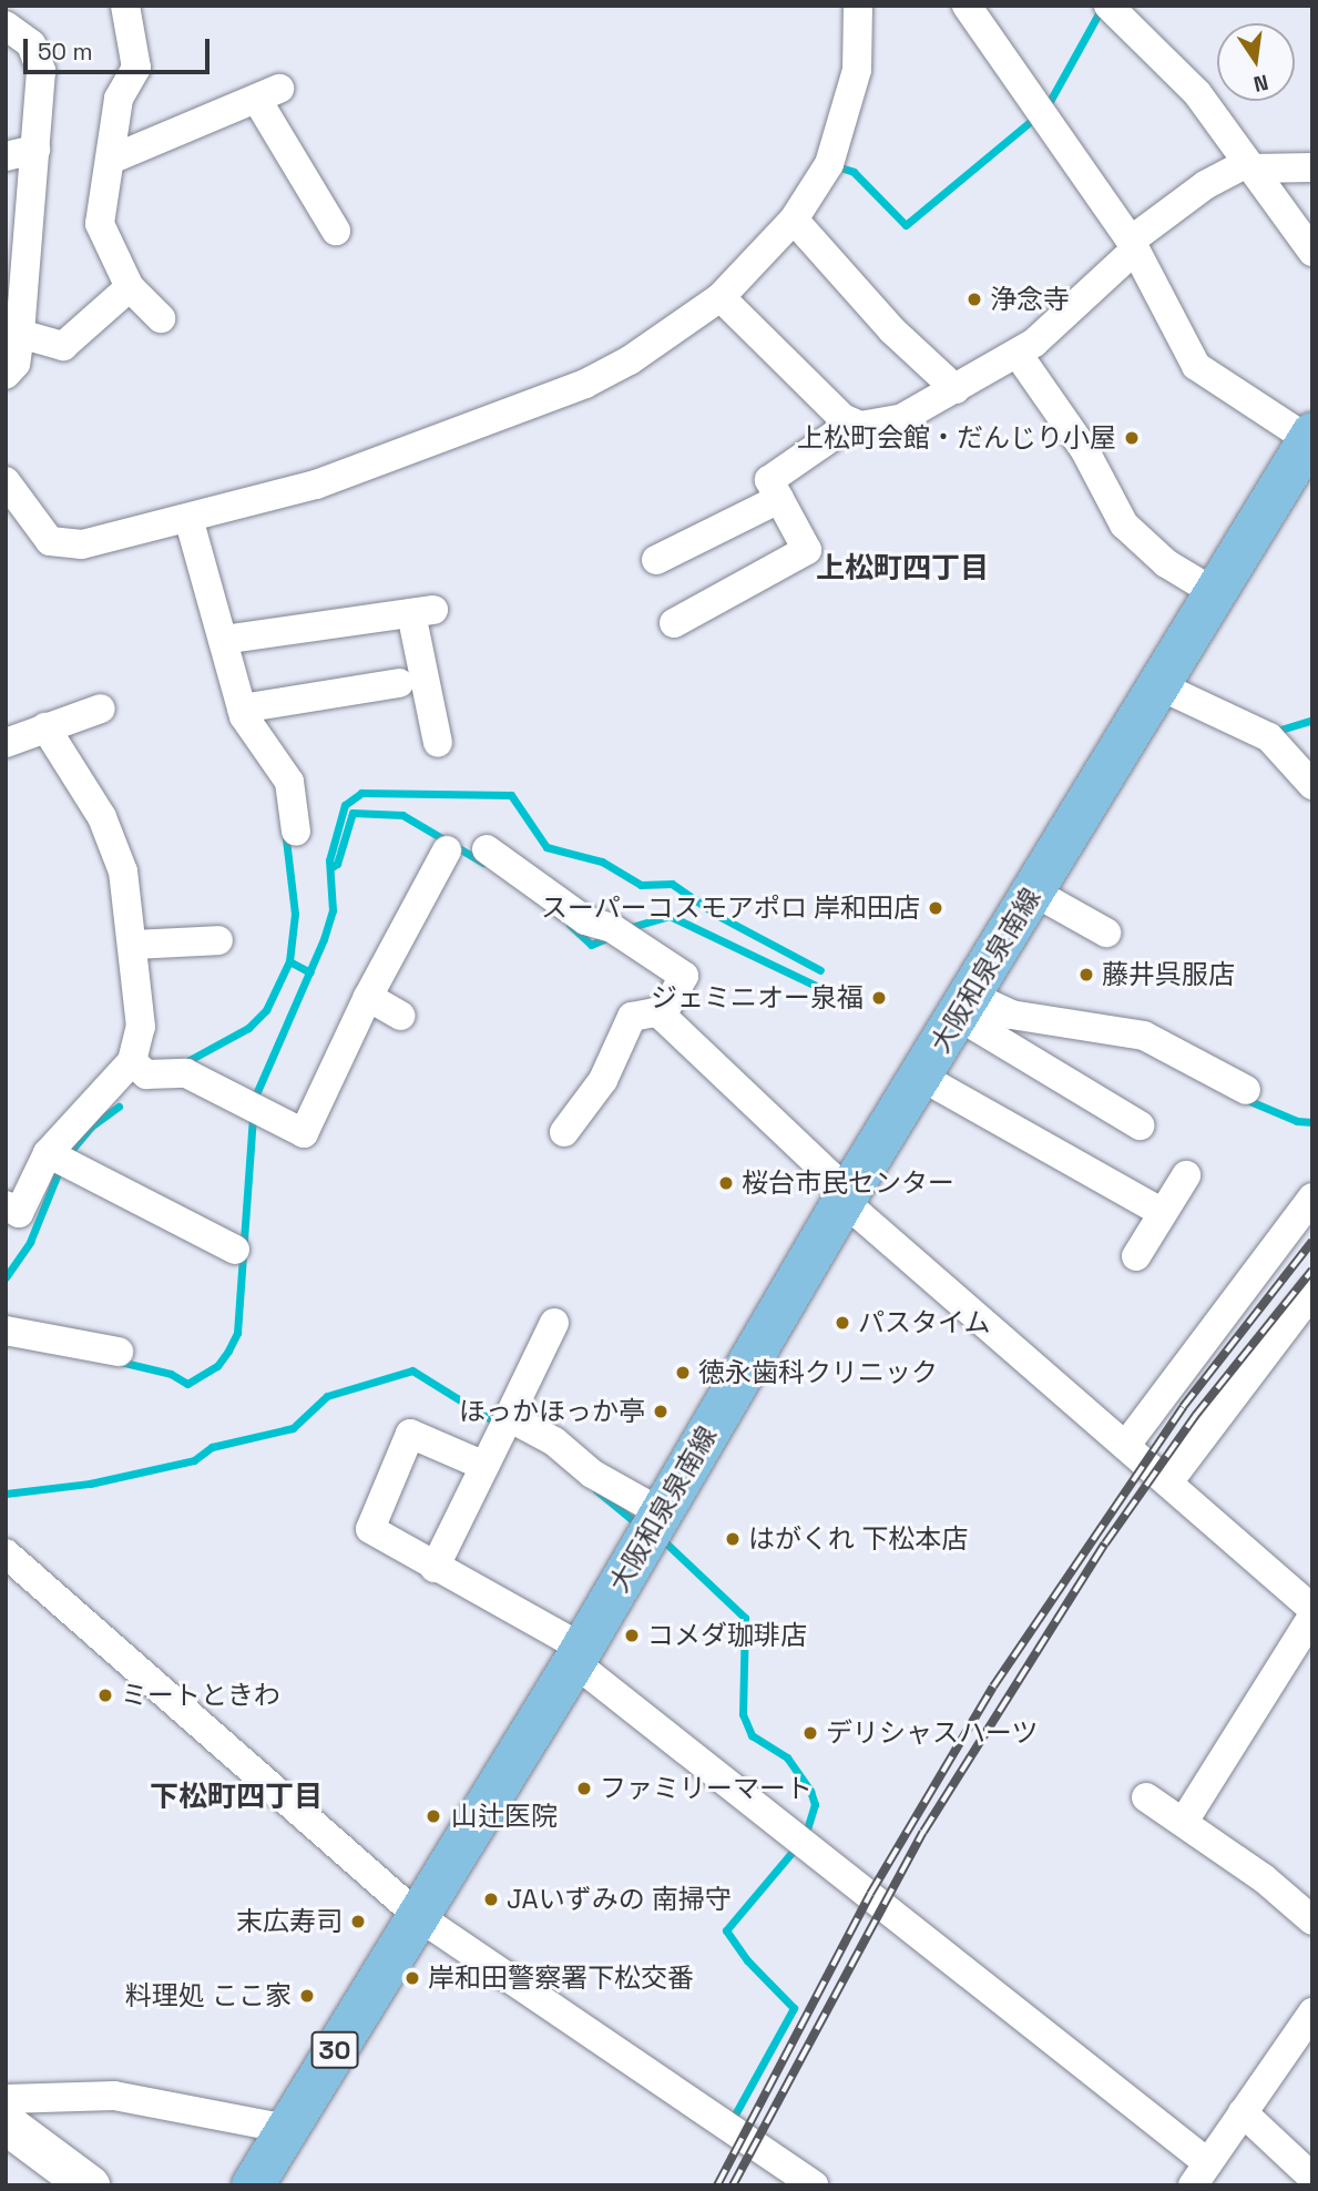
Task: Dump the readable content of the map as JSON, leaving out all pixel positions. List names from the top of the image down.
{
  "streets": {
    "main road": ["大阪和泉泉南線", "30"]
  },
  "districts": ["上松町四丁目", "下松町四丁目"],
  "places": [
    "浄念寺",
    "上松町会館・だんじり小屋",
    "スーパーコスモアポロ 岸和田店",
    "藤井呉服店",
    "ジェミニオー泉福",
    "桜台市民センター",
    "パスタイム",
    "徳永歯科クリニック",
    "ほっかほっか亭",
    "はがくれ 下松本店",
    "コメダ珈琲店",
    "ミートときわ",
    "デリシャスハーツ",
    "ファミリーマート",
    "山辻医院",
    "JAいずみの 南掃守",
    "末広寿司",
    "岸和田警察署下松交番",
    "料理処 ここ家"
  ],
  "scale_bar": "50 m",
  "north": "bottom"
}
